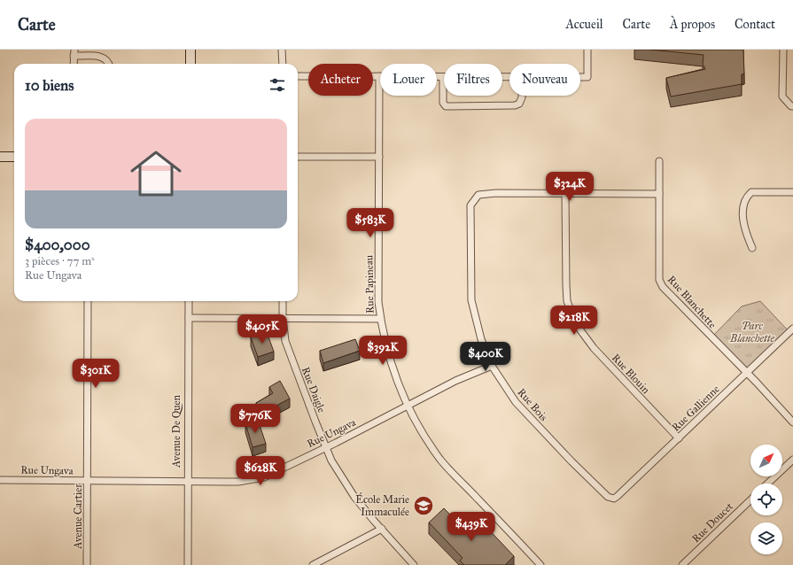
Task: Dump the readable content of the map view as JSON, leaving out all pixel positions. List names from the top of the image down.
{
  "streets": {
    "street": [
      "Rue Papineau",
      "Rue Blanchette",
      "Rue Blouin",
      "Rue Daigle",
      "Rue Bois",
      "Rue Gallienne",
      "Avenue De Quen",
      "Rue Ungava",
      "Avenue Cartier",
      "Rue Doucet"
    ]
  },
  "crossings": [
    ["Rue Papineau", "Rue Ungava"],
    ["Rue Blanchette", "Rue Gallienne"],
    ["Rue Blouin", "Rue Bois"],
    ["Rue Blouin", "Rue Gallienne"],
    ["Rue Daigle", "Rue Ungava"],
    ["Rue Bois", "Rue Gallienne"],
    ["Rue Bois", "Rue Ungava"],
    ["Avenue De Quen", "Rue Ungava"],
    ["Rue Ungava", "Avenue Cartier"]
  ],
  "parks": ["Parc Blanchette"],
  "places": {
    "school or university": ["École Marie Immaculée"]
  },
  "north": "top right",
  "page": {
    "header": "Carte",
    "nav": [
      "Accueil",
      "Carte",
      "À propos",
      "Contact"
    ],
    "chip": [
      "Acheter",
      "Louer",
      "Filtres",
      "Nouveau"
    ],
    "heading": "10 biens",
    "list": [
      {
        "name": "$400,000",
        "note": "3 pièces · 77 m² · Rue Ungava"
      }
    ],
    "price": [
      "$324K",
      "$583K",
      "$218K",
      "$405K",
      "$392K",
      "$400K",
      "$301K",
      "$776K",
      "$628K",
      "$439K"
    ]
  }
}
